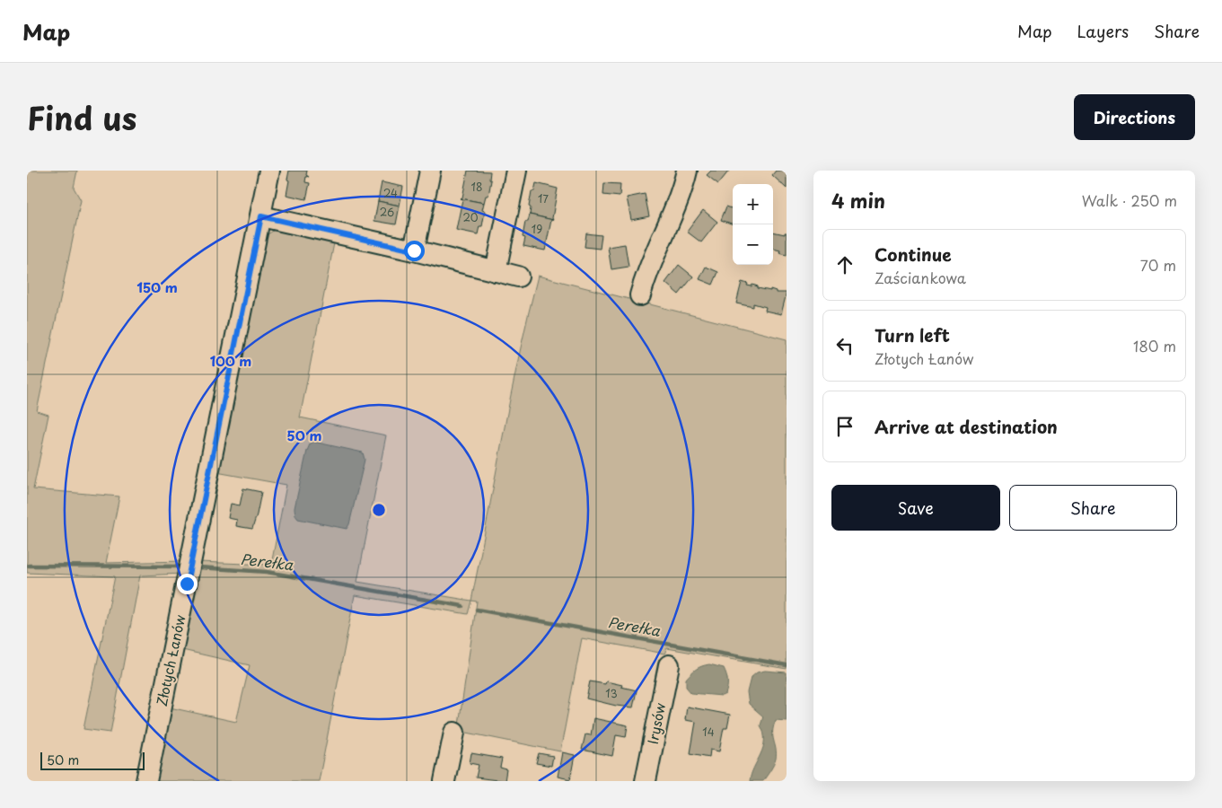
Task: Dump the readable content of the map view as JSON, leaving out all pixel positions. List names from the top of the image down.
{
  "streets": {
    "street": ["Złotych Łanów", "Irysów"]
  },
  "water": ["Perełka"],
  "house_numbers": [
    "18",
    "24",
    "17",
    "26",
    "20",
    "19",
    "13",
    "14"
  ],
  "scale_bar": "50 m",
  "page": {
    "header": "Map",
    "nav": ["Map", "Layers", "Share"],
    "title": "Find us",
    "buttons": [
      "Directions",
      ["Save", "Share"]
    ],
    "heading": ["4 min", "Walk · 250 m"],
    "map_buttons": ["+", "−"],
    "list": [
      ["Continue", "Zaściankowa", "70 m"],
      ["Turn left", "Złotych Łanów", "180 m"],
      "Arrive at destination"
    ],
    "scale": "50 m"
  },
  "rings": ["150 m", "100 m", "50 m"]
}
